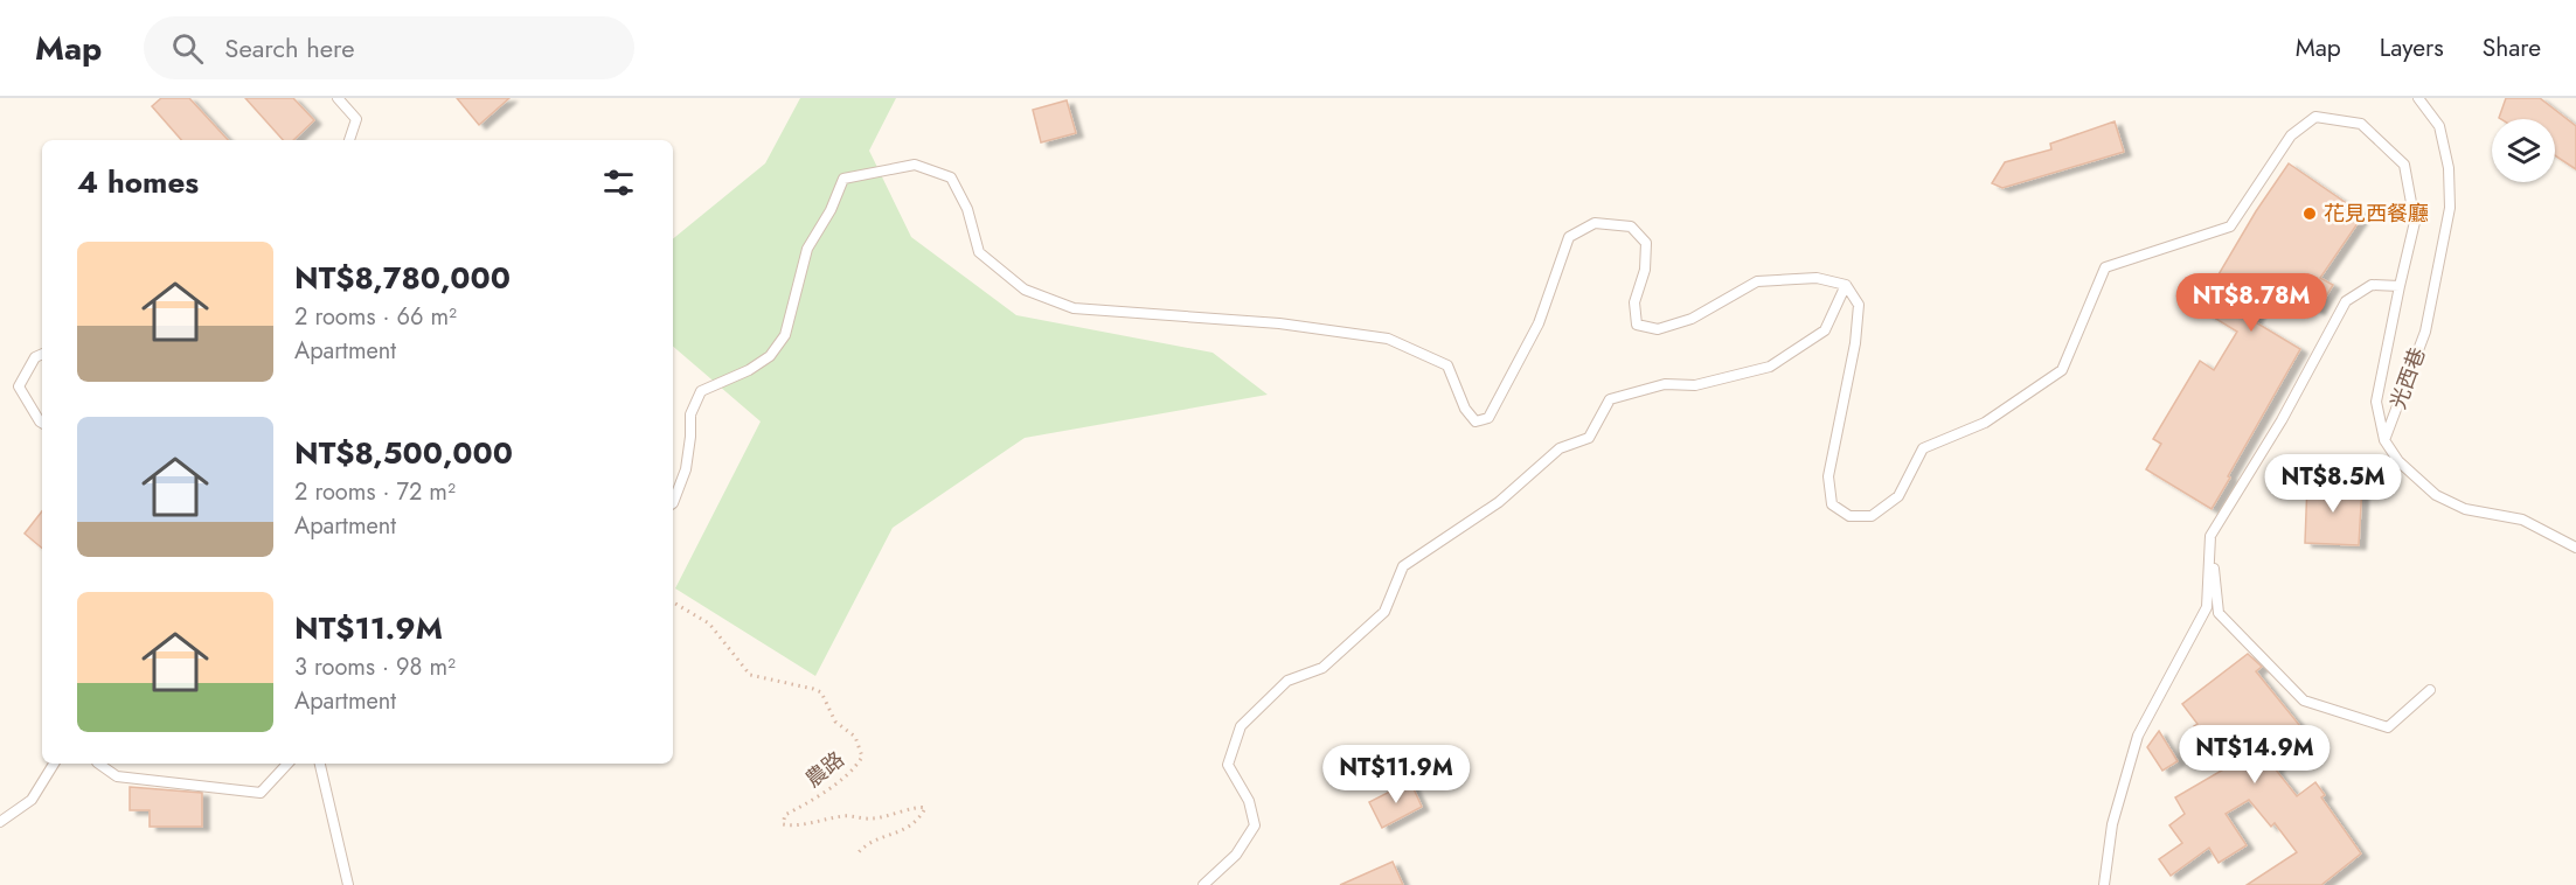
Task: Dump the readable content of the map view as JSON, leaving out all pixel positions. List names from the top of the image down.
{
  "streets": {
    "lane": ["光西巷"],
    "path": ["農路"]
  },
  "places": ["花見西餐廳"],
  "page": {
    "header": "Map",
    "search": "Search here",
    "nav": ["Map", "Layers", "Share"],
    "heading": "4 homes",
    "list": [
      {
        "name": "NT$8,780,000",
        "note": "2 rooms · 66 m² · Apartment"
      },
      {
        "name": "NT$8,500,000",
        "note": "2 rooms · 72 m² · Apartment"
      },
      {
        "name": "NT$11.9M",
        "note": "3 rooms · 98 m² · Apartment"
      }
    ],
    "price": [
      "NT$8.78M",
      "NT$8.5M",
      "NT$14.9M",
      "NT$11.9M"
    ]
  }
}
